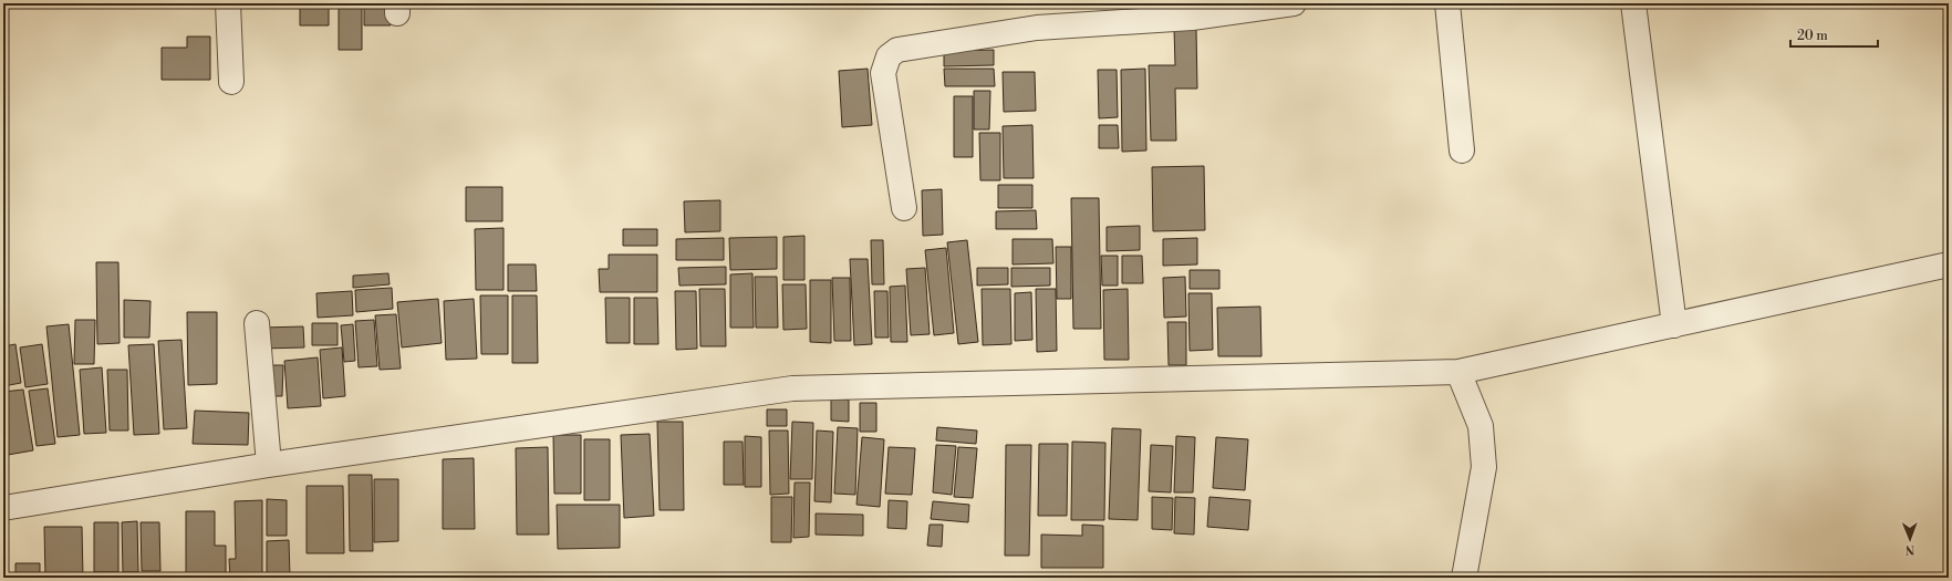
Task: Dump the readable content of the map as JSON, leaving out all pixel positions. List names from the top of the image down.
{
  "scale_bar": "20 m",
  "north": "bottom"
}
